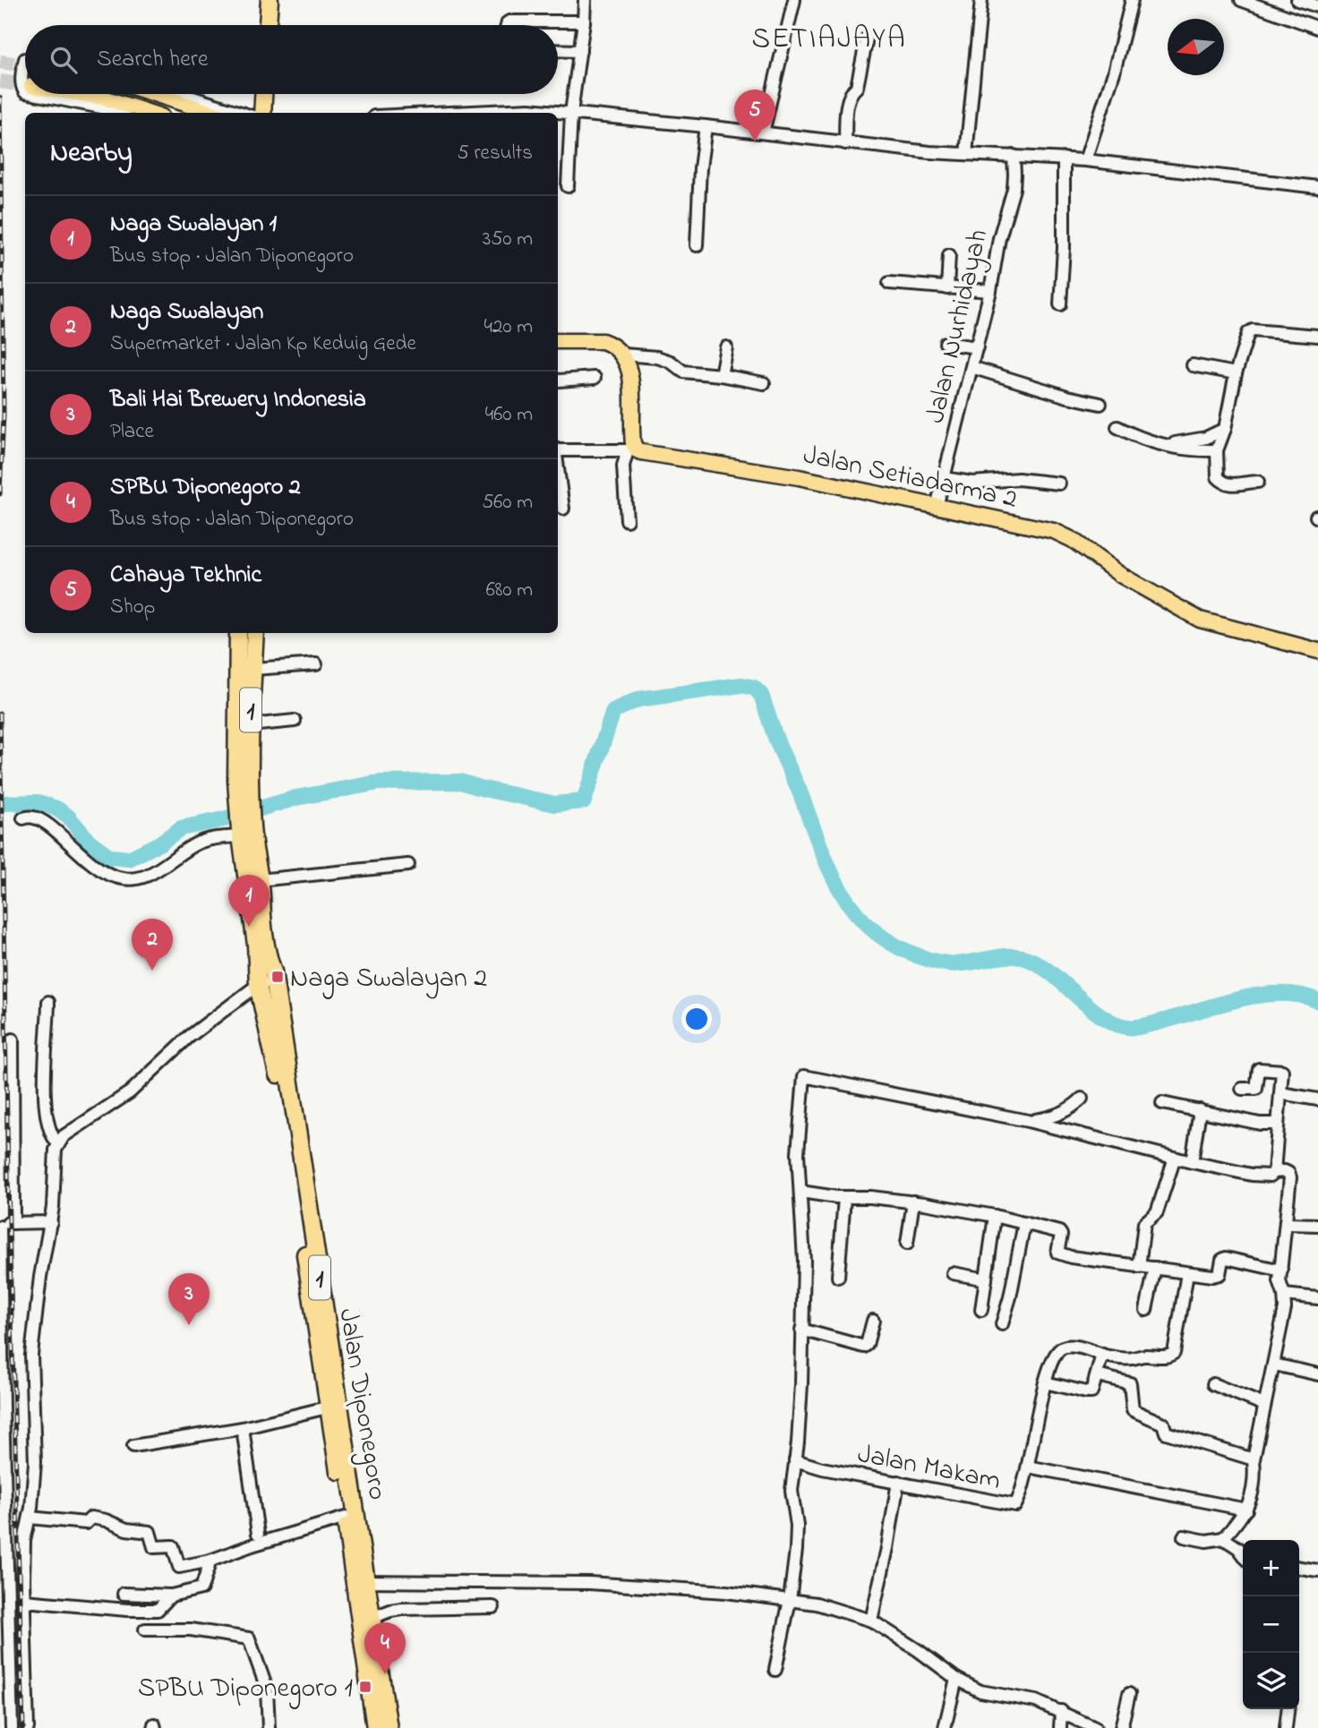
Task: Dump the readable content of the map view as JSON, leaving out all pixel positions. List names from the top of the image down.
{
  "streets": {
    "highway": ["1", "Jalan Diponegoro"],
    "main road": ["Jalan Setiadarma 2"],
    "street": ["Jalan Nurhidayah", "Jalan Makam"]
  },
  "crossings": [
    ["Jalan Nurhidayah", "Jalan Setiadarma 2"],
    ["1", "Jalan Diponegoro"]
  ],
  "districts": ["SETIAJAYA"],
  "places": {
    "transit": ["Naga Swalayan 2", "SPBU Diponegoro 1"]
  },
  "north": "left",
  "page": {
    "search": "Search here",
    "pins": [
      "5",
      "1",
      "2",
      "3",
      "4"
    ],
    "heading": ["Nearby", "5 results"],
    "list": [
      {
        "mark": "1",
        "name": "Naga Swalayan 1",
        "note": "Bus stop · Jalan Diponegoro",
        "value": "350 m"
      },
      {
        "mark": "2",
        "name": "Naga Swalayan",
        "note": "Supermarket · Jalan Kp Keduig Gede",
        "value": "420 m"
      },
      {
        "mark": "3",
        "name": "Bali Hai Brewery Indonesia",
        "note": "Place",
        "value": "460 m"
      },
      {
        "mark": "4",
        "name": "SPBU Diponegoro 2",
        "note": "Bus stop · Jalan Diponegoro",
        "value": "560 m"
      },
      {
        "mark": "5",
        "name": "Cahaya Tekhnic",
        "note": "Shop",
        "value": "680 m"
      }
    ],
    "map_buttons": ["+", "−"]
  }
}
